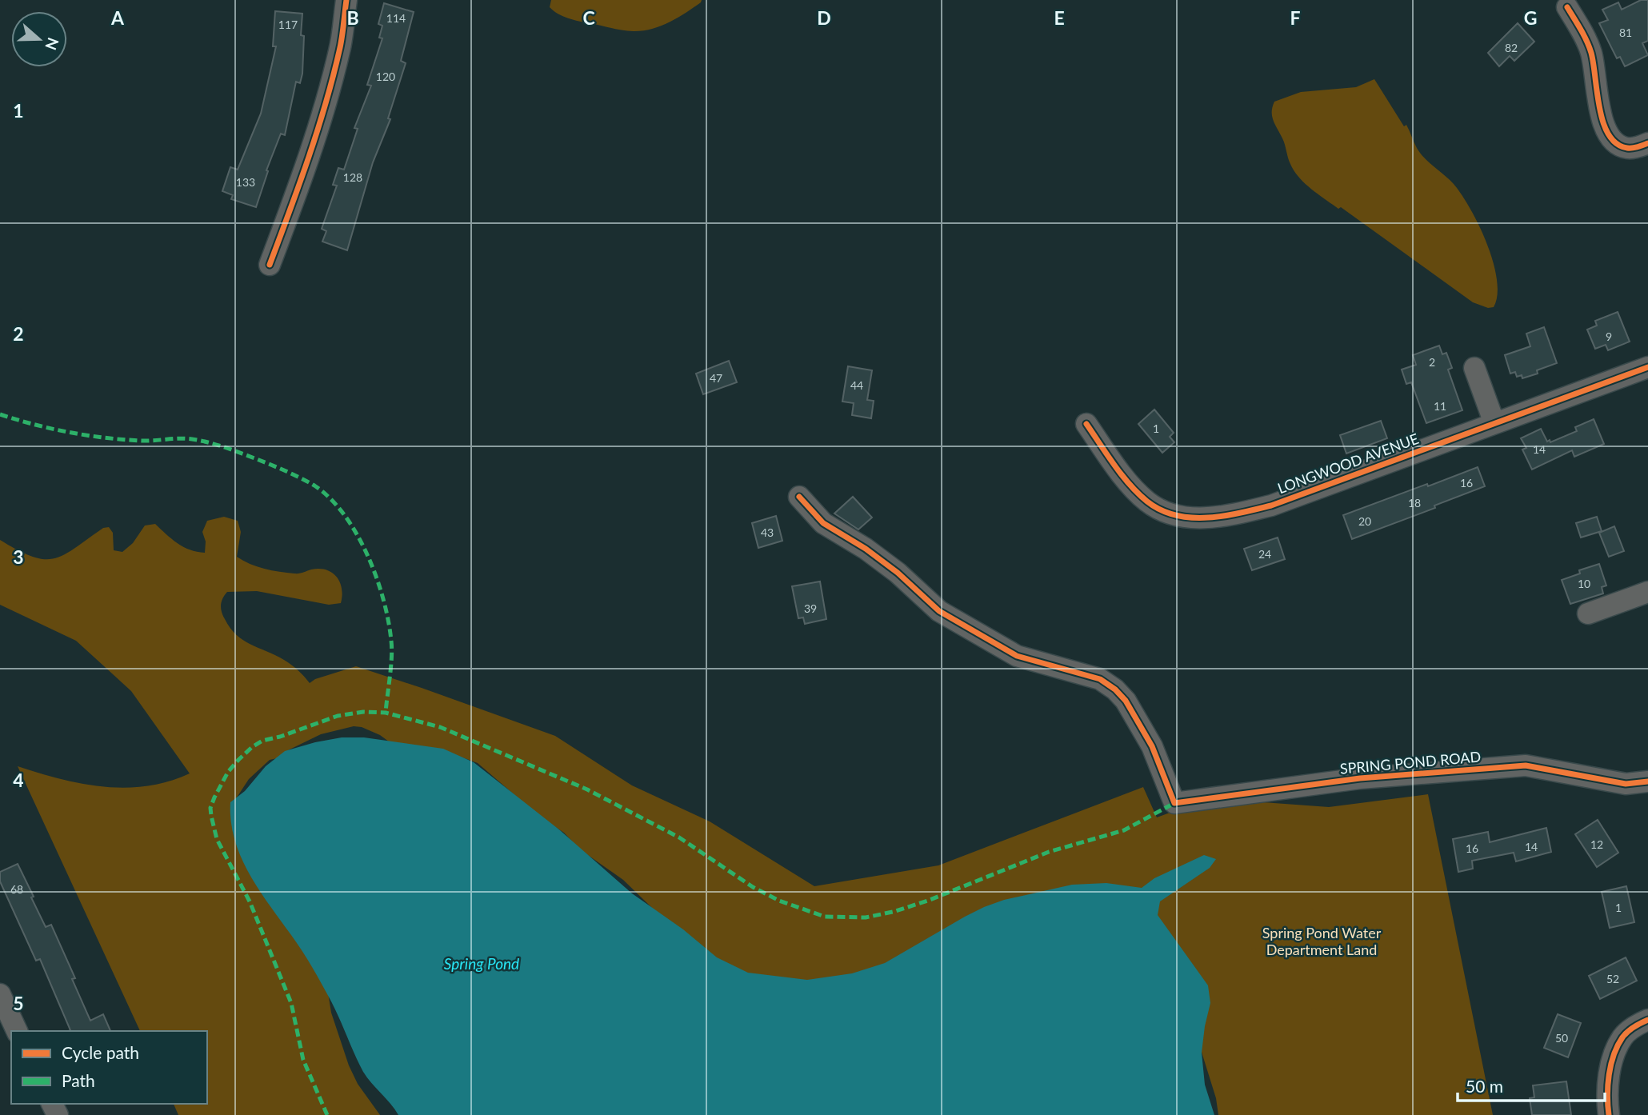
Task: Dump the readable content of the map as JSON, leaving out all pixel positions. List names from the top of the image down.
{
  "streets": {
    "street": ["LONGWOOD AVENUE", "SPRING POND ROAD"]
  },
  "water": ["Spring Pond"],
  "parks": ["Spring Pond Water Department Land"],
  "house_numbers": [
    "114",
    "117",
    "81",
    "82",
    "120",
    "128",
    "133",
    "9",
    "2",
    "47",
    "44",
    "11",
    "1",
    "14",
    "16",
    "18",
    "20",
    "43",
    "24",
    "10",
    "39",
    "12",
    "14",
    "16",
    "68",
    "1",
    "52",
    "50"
  ],
  "legend": ["Cycle path", "Path"],
  "scale_bar": "50 m",
  "north": "right",
  "grid": {
    "columns": [
      "A",
      "B",
      "C",
      "D",
      "E",
      "F",
      "G"
    ],
    "rows": [
      "1",
      "2",
      "3",
      "4",
      "5"
    ]
  }
}
